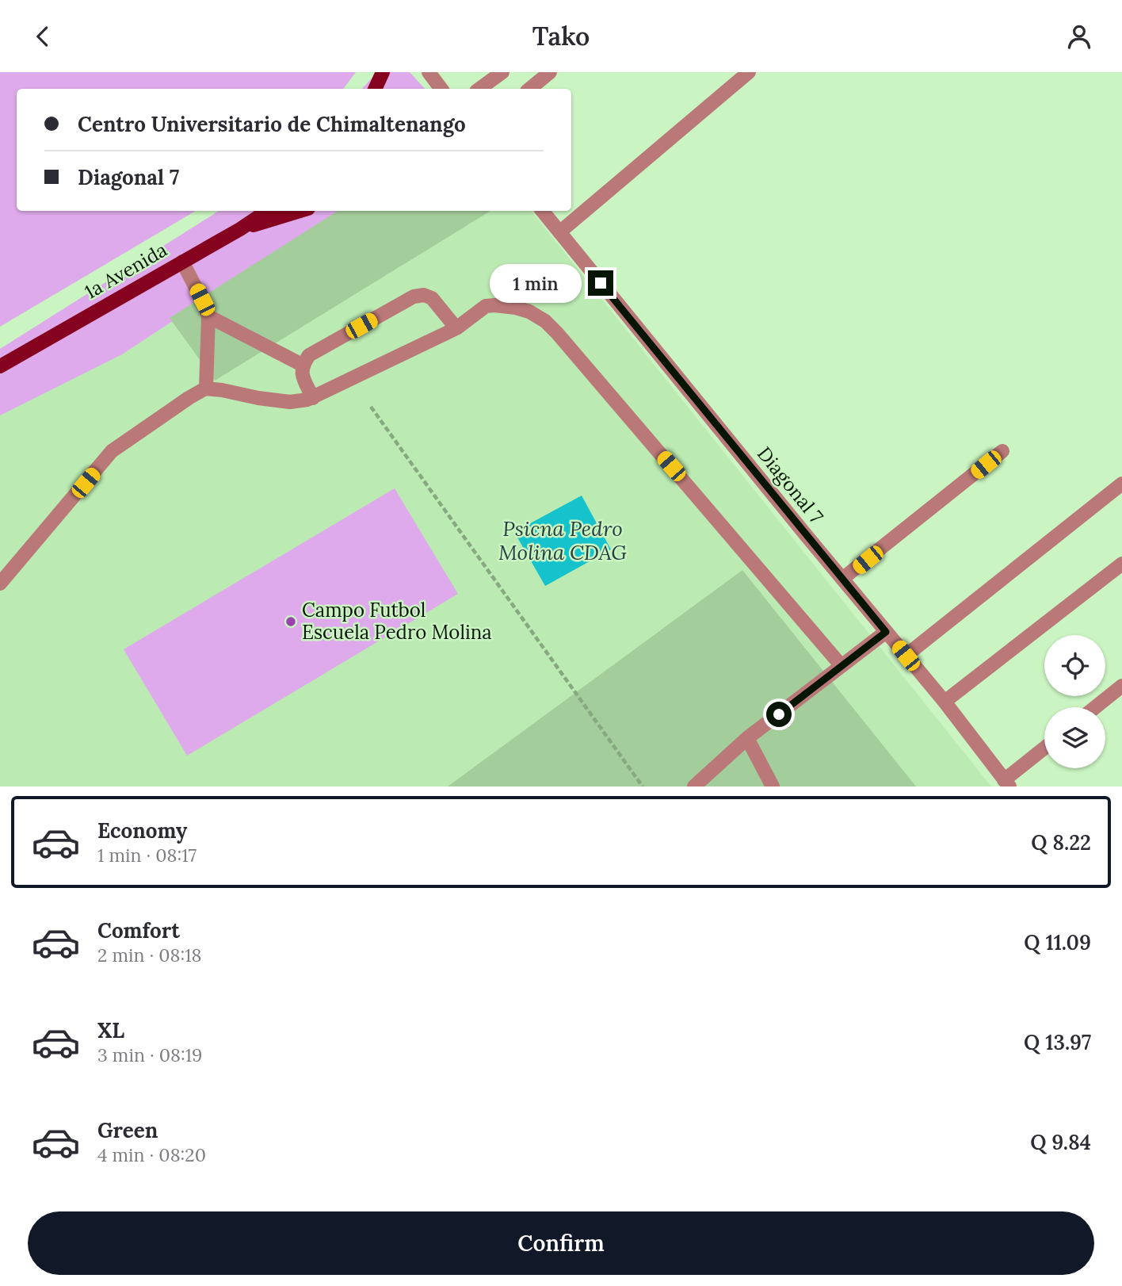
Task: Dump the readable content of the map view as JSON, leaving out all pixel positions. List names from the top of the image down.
{
  "streets": {
    "main road": ["1a Avenida"],
    "street": ["Diagonal 7"]
  },
  "water": ["Psicna Pedro Molina CDAG"],
  "places": ["Campo Futbol Escuela Pedro Molina"],
  "page": {
    "header": "Tako",
    "banner": ["Centro Universitario de Chimaltenango", "Diagonal 7"],
    "bubble": "1 min",
    "list": [
      {
        "name": "Economy",
        "note": "1 min · 08:17",
        "value": "Q 8.22"
      },
      {
        "name": "Comfort",
        "note": "2 min · 08:18",
        "value": "Q 11.09"
      },
      {
        "name": "XL",
        "note": "3 min · 08:19",
        "value": "Q 13.97"
      },
      {
        "name": "Green",
        "note": "4 min · 08:20",
        "value": "Q 9.84"
      }
    ],
    "buttons": "Confirm"
  }
}
